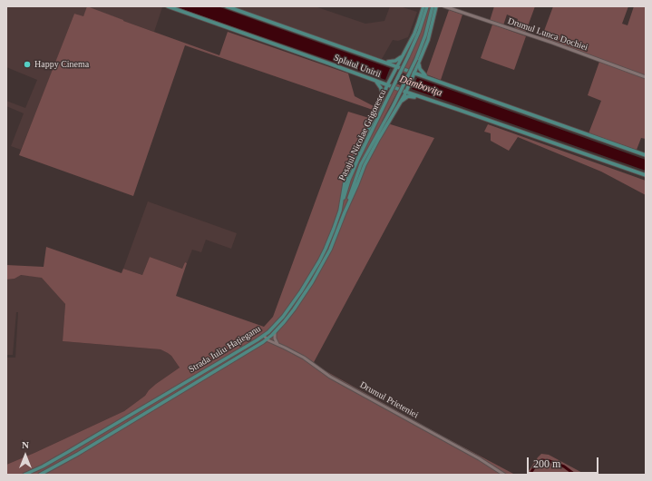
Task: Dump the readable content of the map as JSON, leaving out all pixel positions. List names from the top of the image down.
{
  "streets": {
    "main road": ["Splaiul Unirii", "Pasajul Nicolae Grigorescu", "Strada Iuliu Hațieganu"],
    "street": ["Drumul Lunca Dochiei", "Drumul Prieteniei"]
  },
  "crossings": [
    ["Splaiul Unirii", "Strada Iuliu Hațieganu"],
    ["Pasajul Nicolae Grigorescu", "Strada Iuliu Hațieganu"],
    ["Strada Iuliu Hațieganu", "Drumul Prieteniei"]
  ],
  "water": ["Dâmbovița"],
  "places": ["Happy Cinema"],
  "scale_bar": "200 m",
  "north": "top"
}
